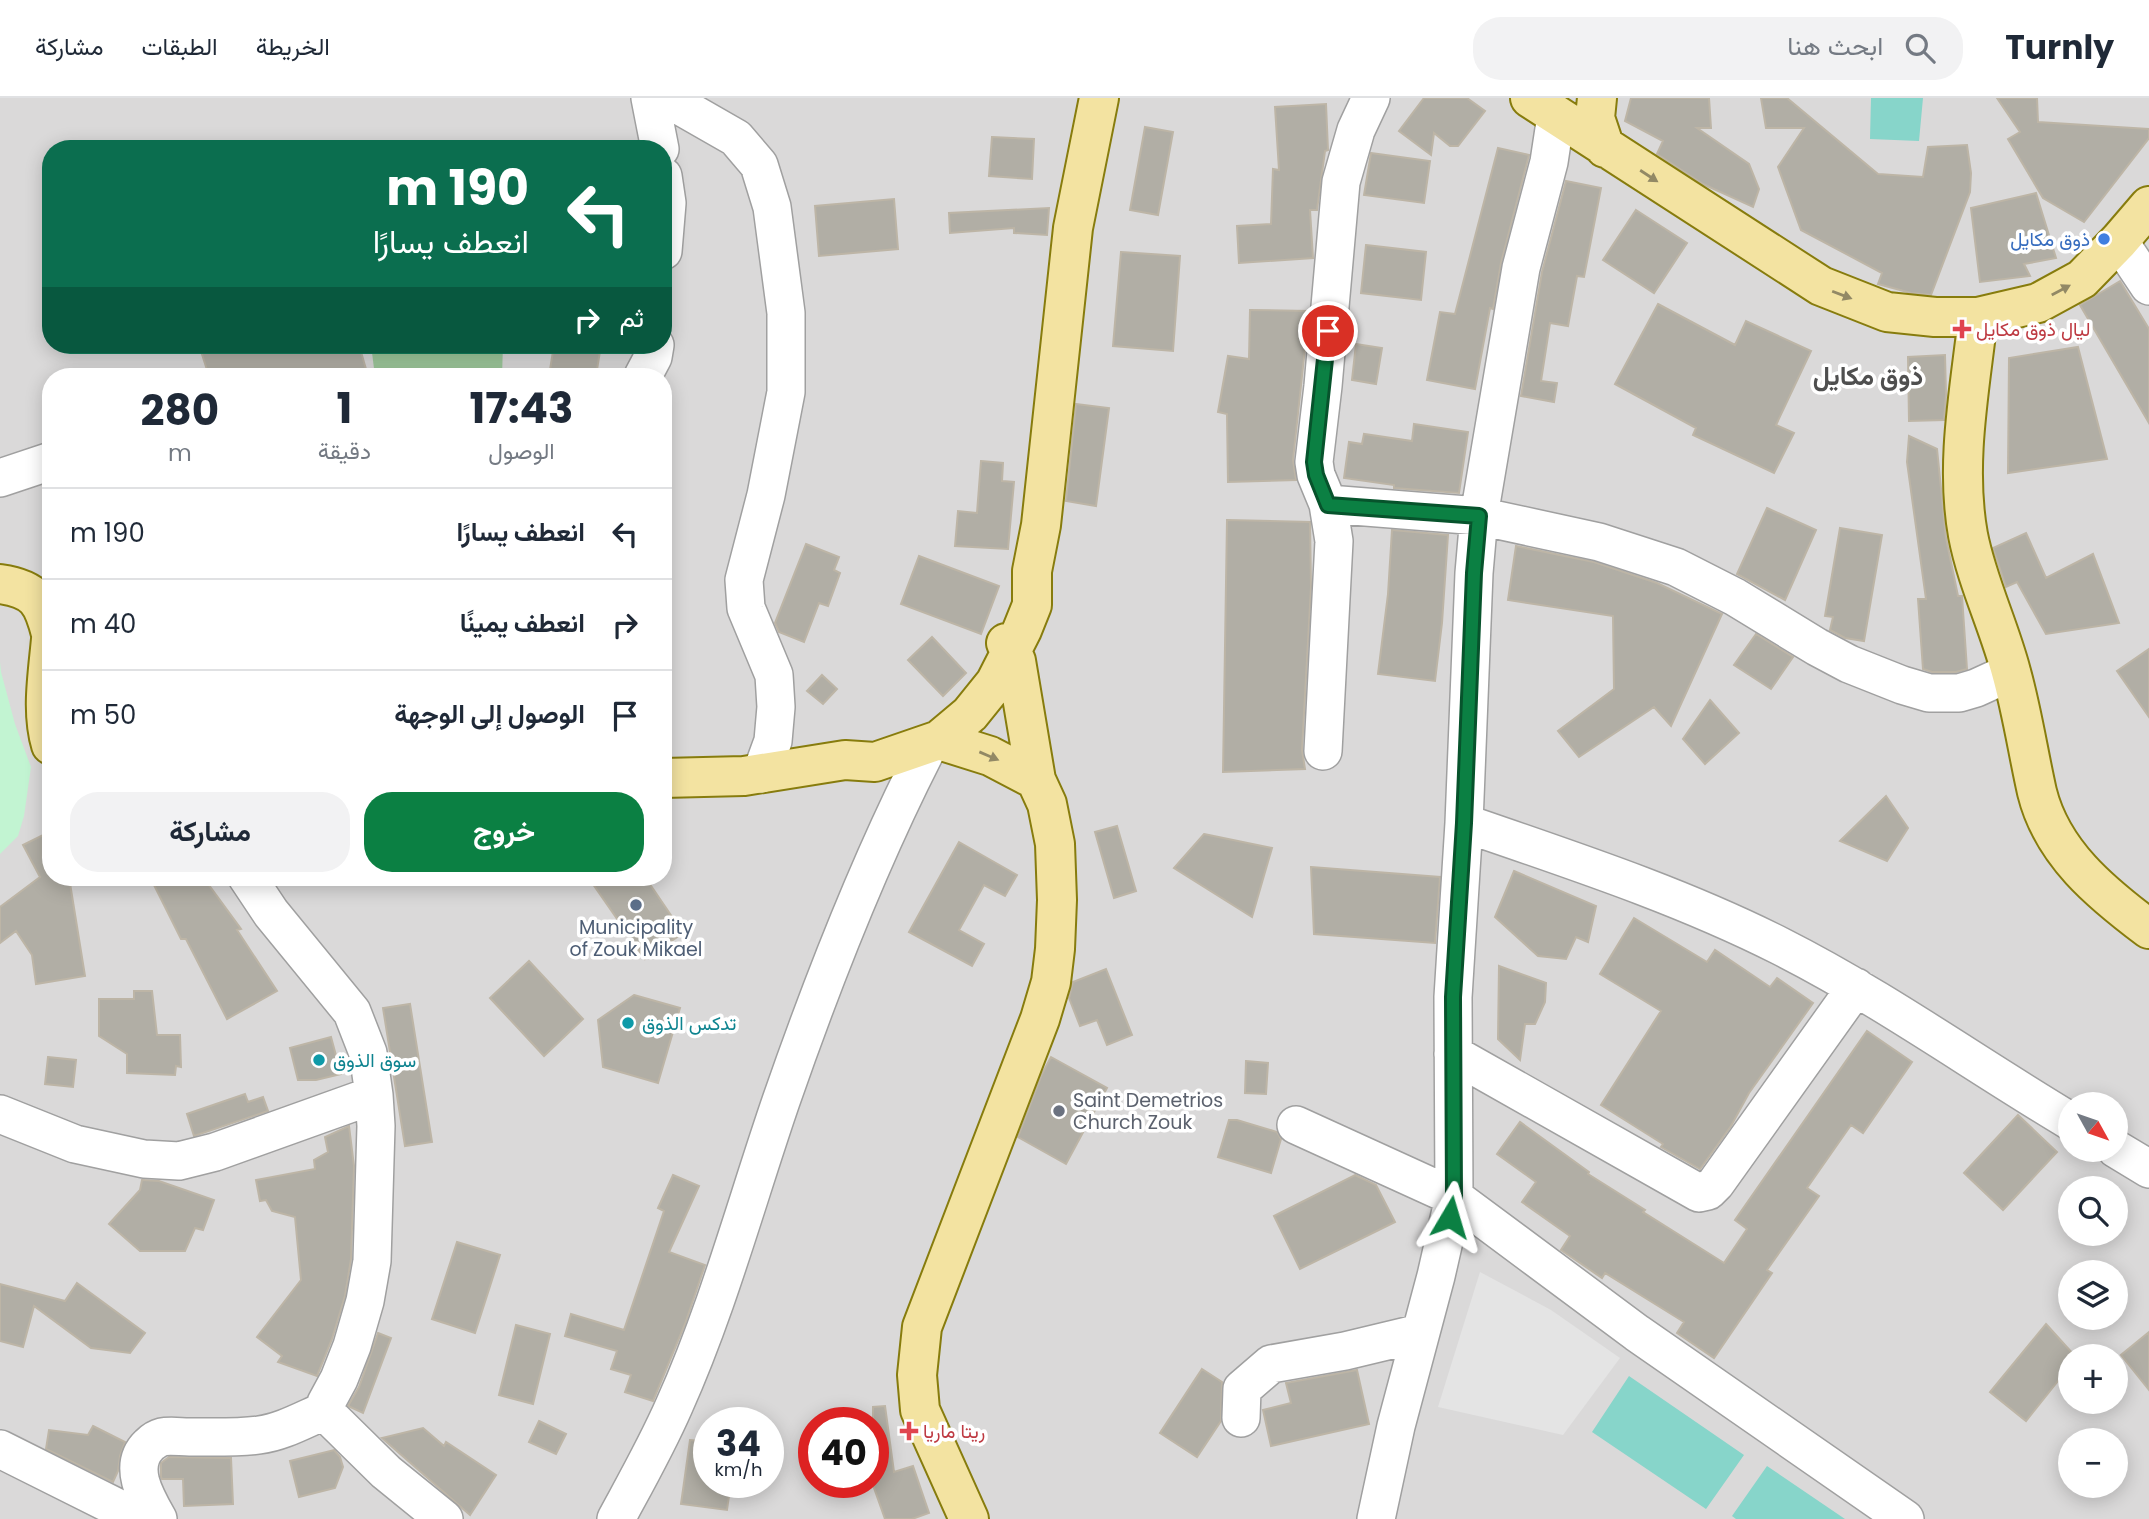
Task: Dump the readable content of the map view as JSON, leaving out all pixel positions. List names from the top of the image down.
{
  "districts": ["ذوق مكايل"],
  "places": {
    "other": [
      "ذوق مكايل",
      "Municipality of Zouk Mikael",
      "تدكس الذوق",
      "سوق الذوق",
      "Saint Demetrios Church Zouk"
    ],
    "health": ["ليال ذوق مكايل", "ريتا ماريا"]
  },
  "north": "bottom right",
  "page": {
    "header": "Turnly",
    "search": "ابحث هنا",
    "nav": ["الخريطة", "الطبقات", "مشاركة"],
    "turn": ["190 m", "انعطف يسارًا"],
    "then": "ثم",
    "eta": [
      "17:43",
      "الوصول",
      "1",
      "دقيقة",
      "280",
      "m"
    ],
    "list": [
      {
        "name": "انعطف يسارًا",
        "value": "190 m"
      },
      {
        "name": "انعطف يمينًا",
        "value": "40 m"
      },
      {
        "name": "الوصول إلى الوجهة",
        "value": "50 m"
      }
    ],
    "buttons": ["خروج", "مشاركة"],
    "map_buttons": ["+", "−"],
    "speed": "34 km/h",
    "limit": "40"
  }
}
